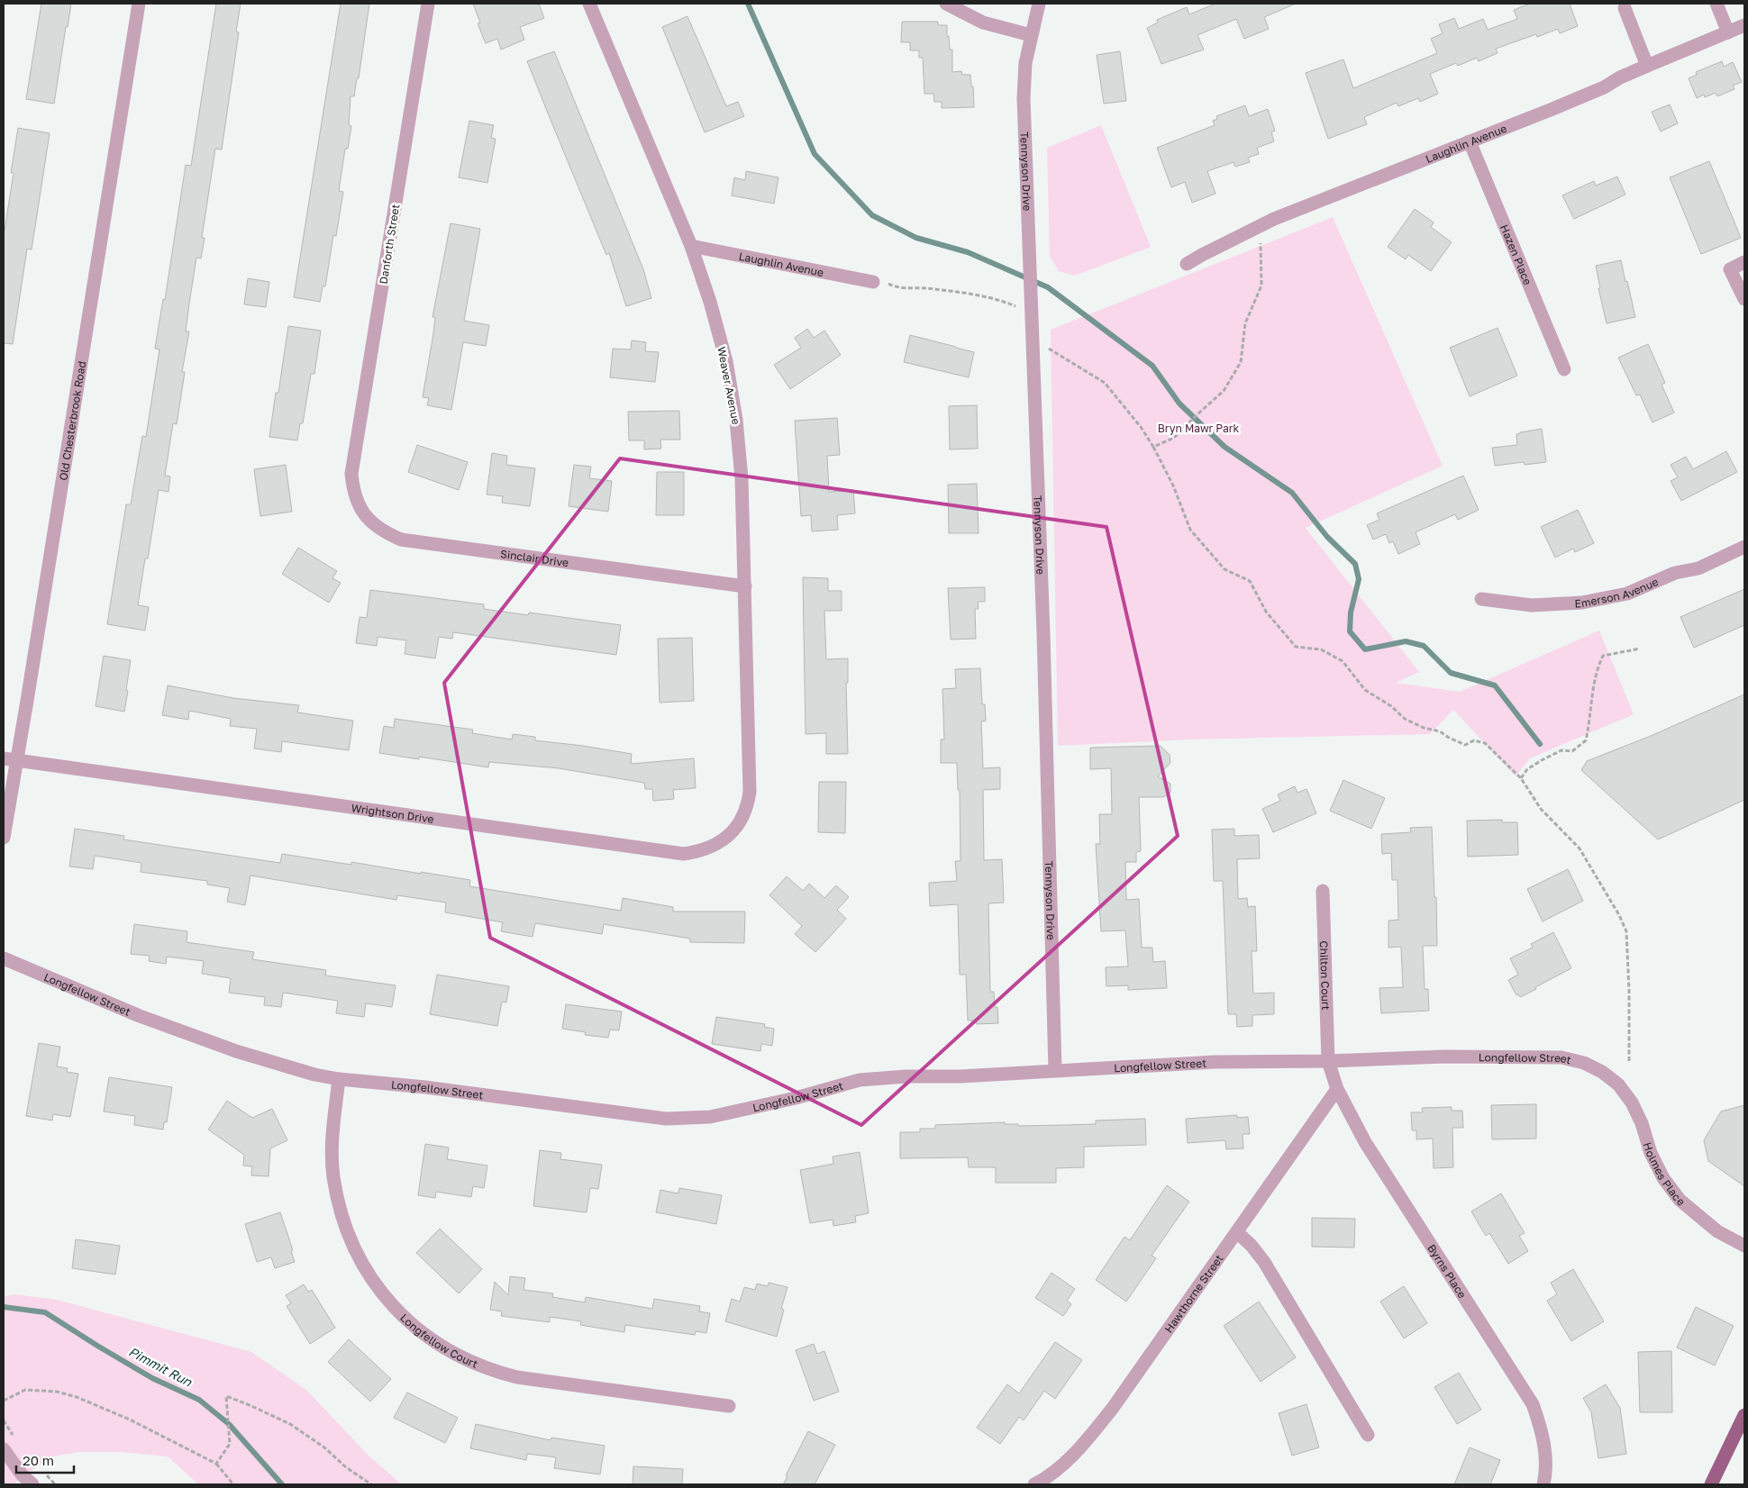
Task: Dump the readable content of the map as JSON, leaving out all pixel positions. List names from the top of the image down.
{
  "streets": {
    "street": [
      "Laughlin Avenue",
      "Tennyson Drive",
      "Danforth Street",
      "Hazen Place",
      "Weaver Avenue",
      "Old Chesterbrook Road",
      "Sinclair Drive",
      "Emerson Avenue",
      "Wrightson Drive",
      "Chilton Court",
      "Longfellow Street",
      "Holmes Place",
      "Byrns Place",
      "Hawthorne Street",
      "Longfellow Court"
    ]
  },
  "crossings": [
    ["Laughlin Avenue", "Hazen Place"],
    ["Laughlin Avenue", "Weaver Avenue"],
    ["Tennyson Drive", "Longfellow Street"],
    ["Danforth Street", "Sinclair Drive"],
    ["Weaver Avenue", "Sinclair Drive"],
    ["Weaver Avenue", "Wrightson Drive"],
    ["Old Chesterbrook Road", "Wrightson Drive"],
    ["Chilton Court", "Longfellow Street"],
    ["Chilton Court", "Byrns Place"],
    ["Longfellow Street", "Holmes Place"],
    ["Longfellow Street", "Byrns Place"],
    ["Longfellow Street", "Longfellow Court"],
    ["Byrns Place", "Hawthorne Street"]
  ],
  "water": ["Pimmit Run"],
  "parks": ["Bryn Mawr Park"],
  "scale_bar": "20 m"
}
